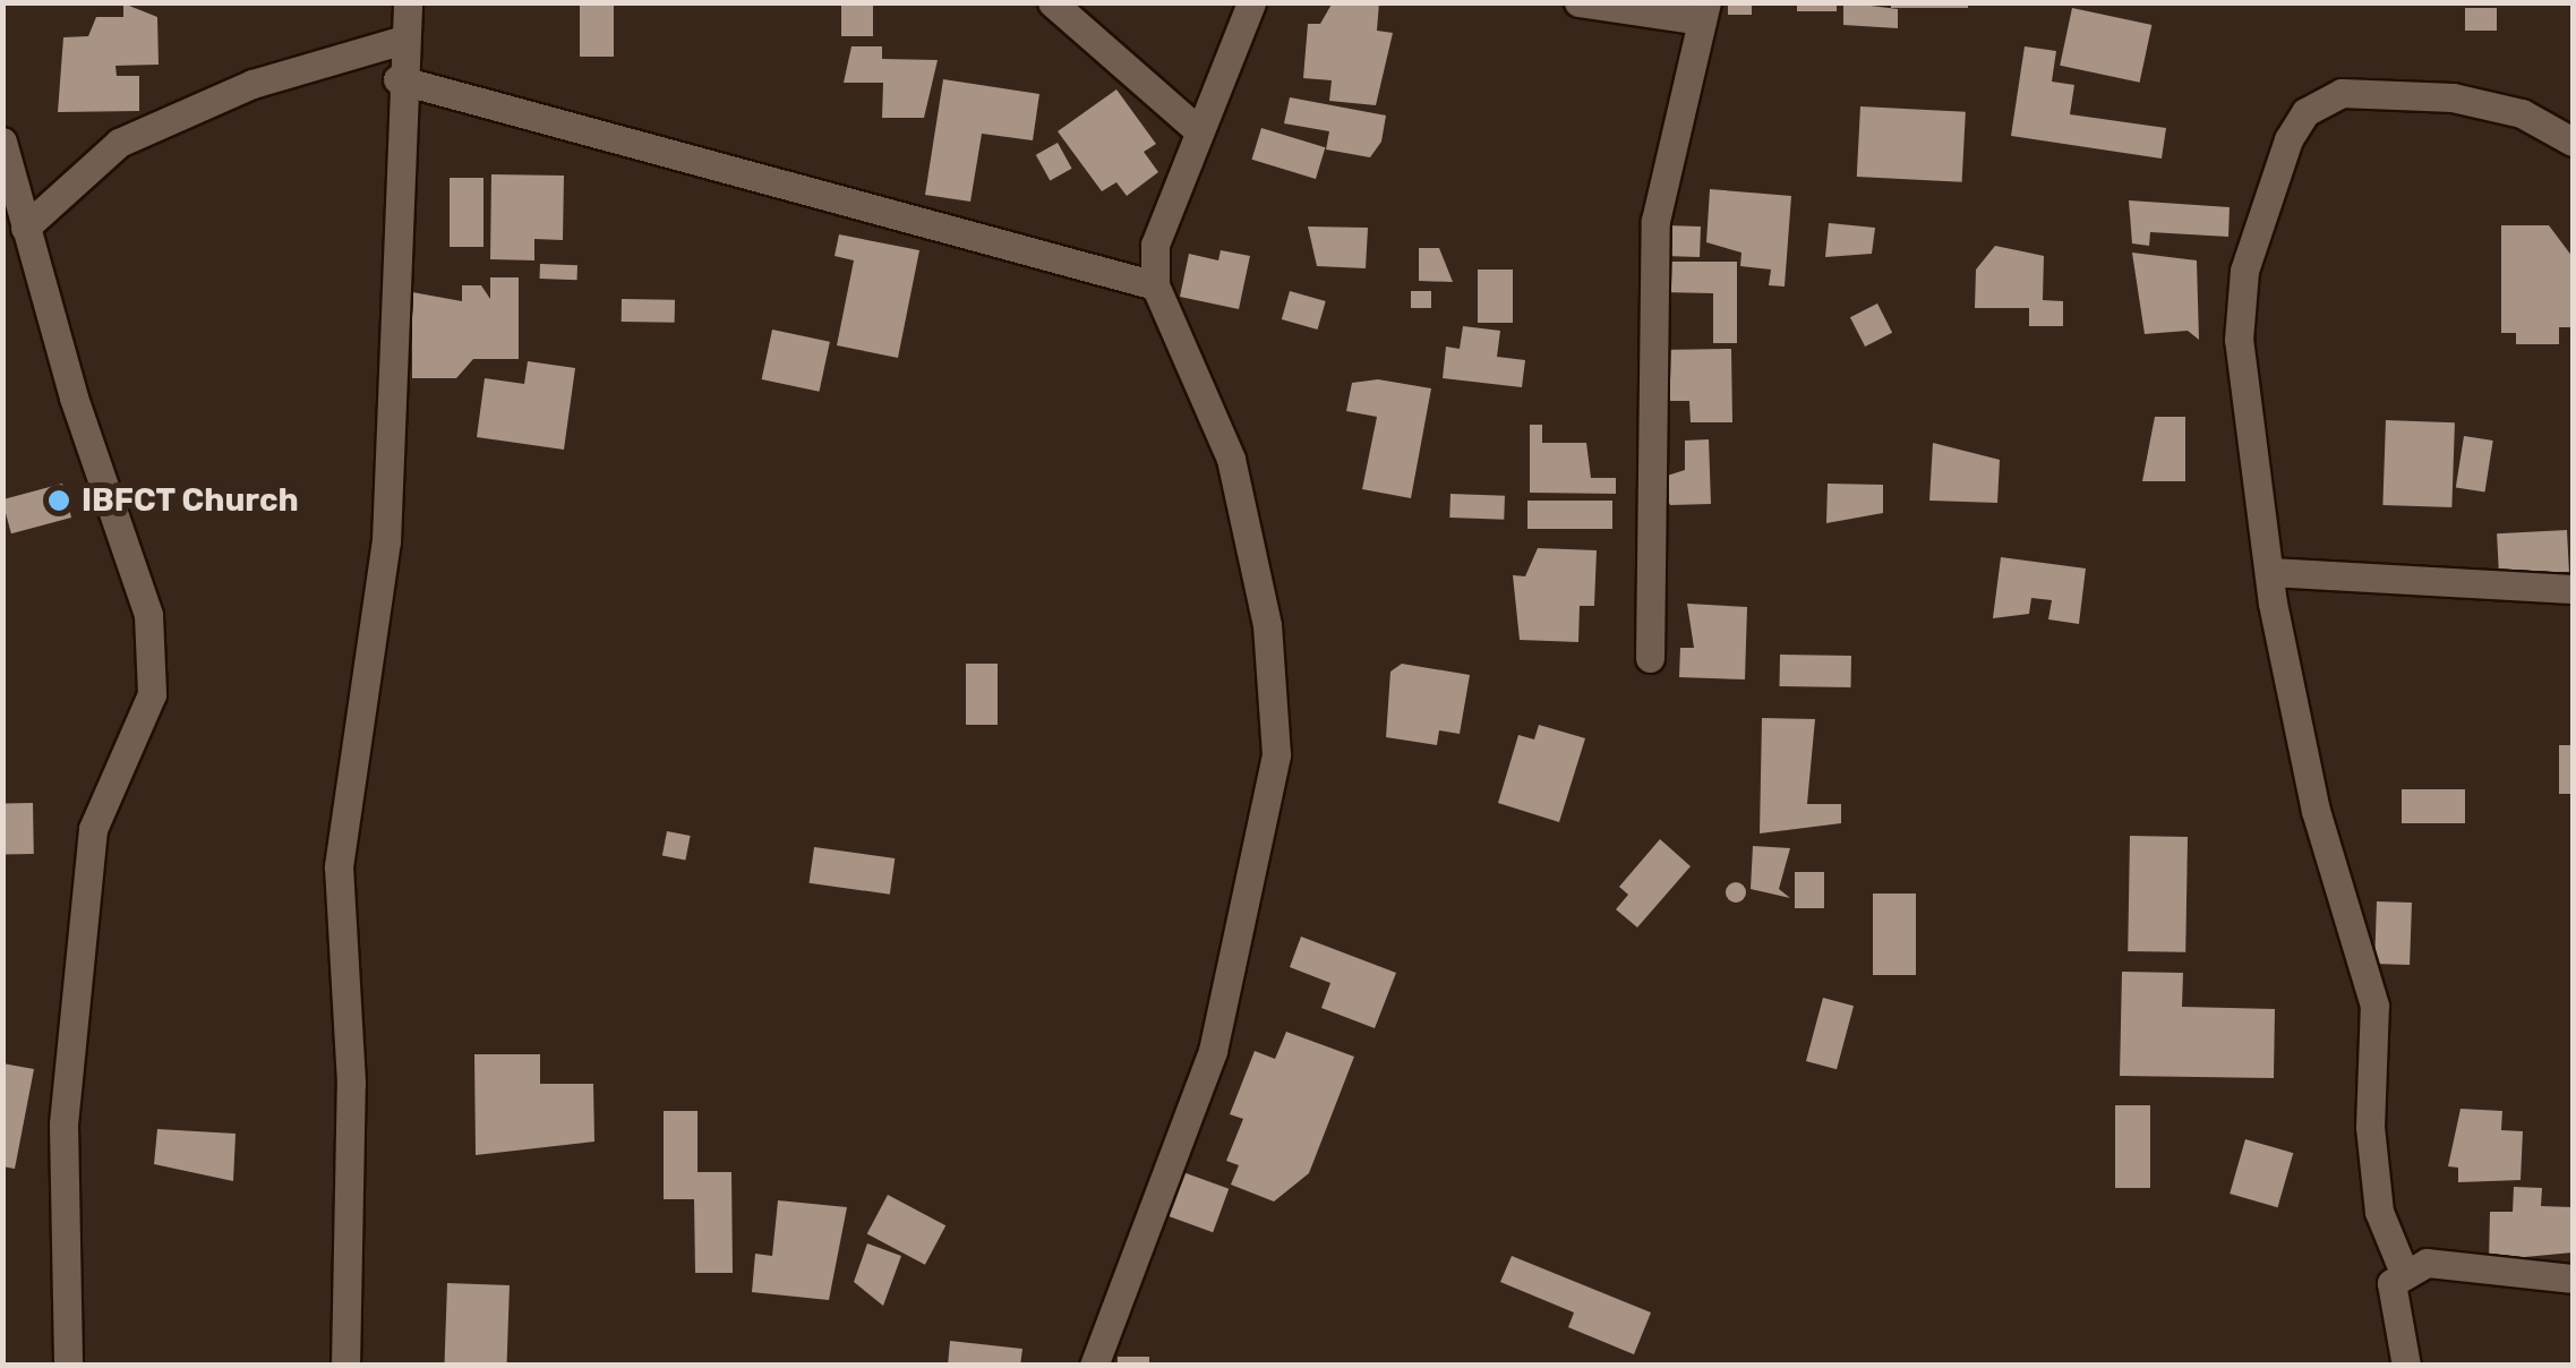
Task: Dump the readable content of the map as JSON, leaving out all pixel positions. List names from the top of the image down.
{
  "places": ["IBFCT Church"]
}
